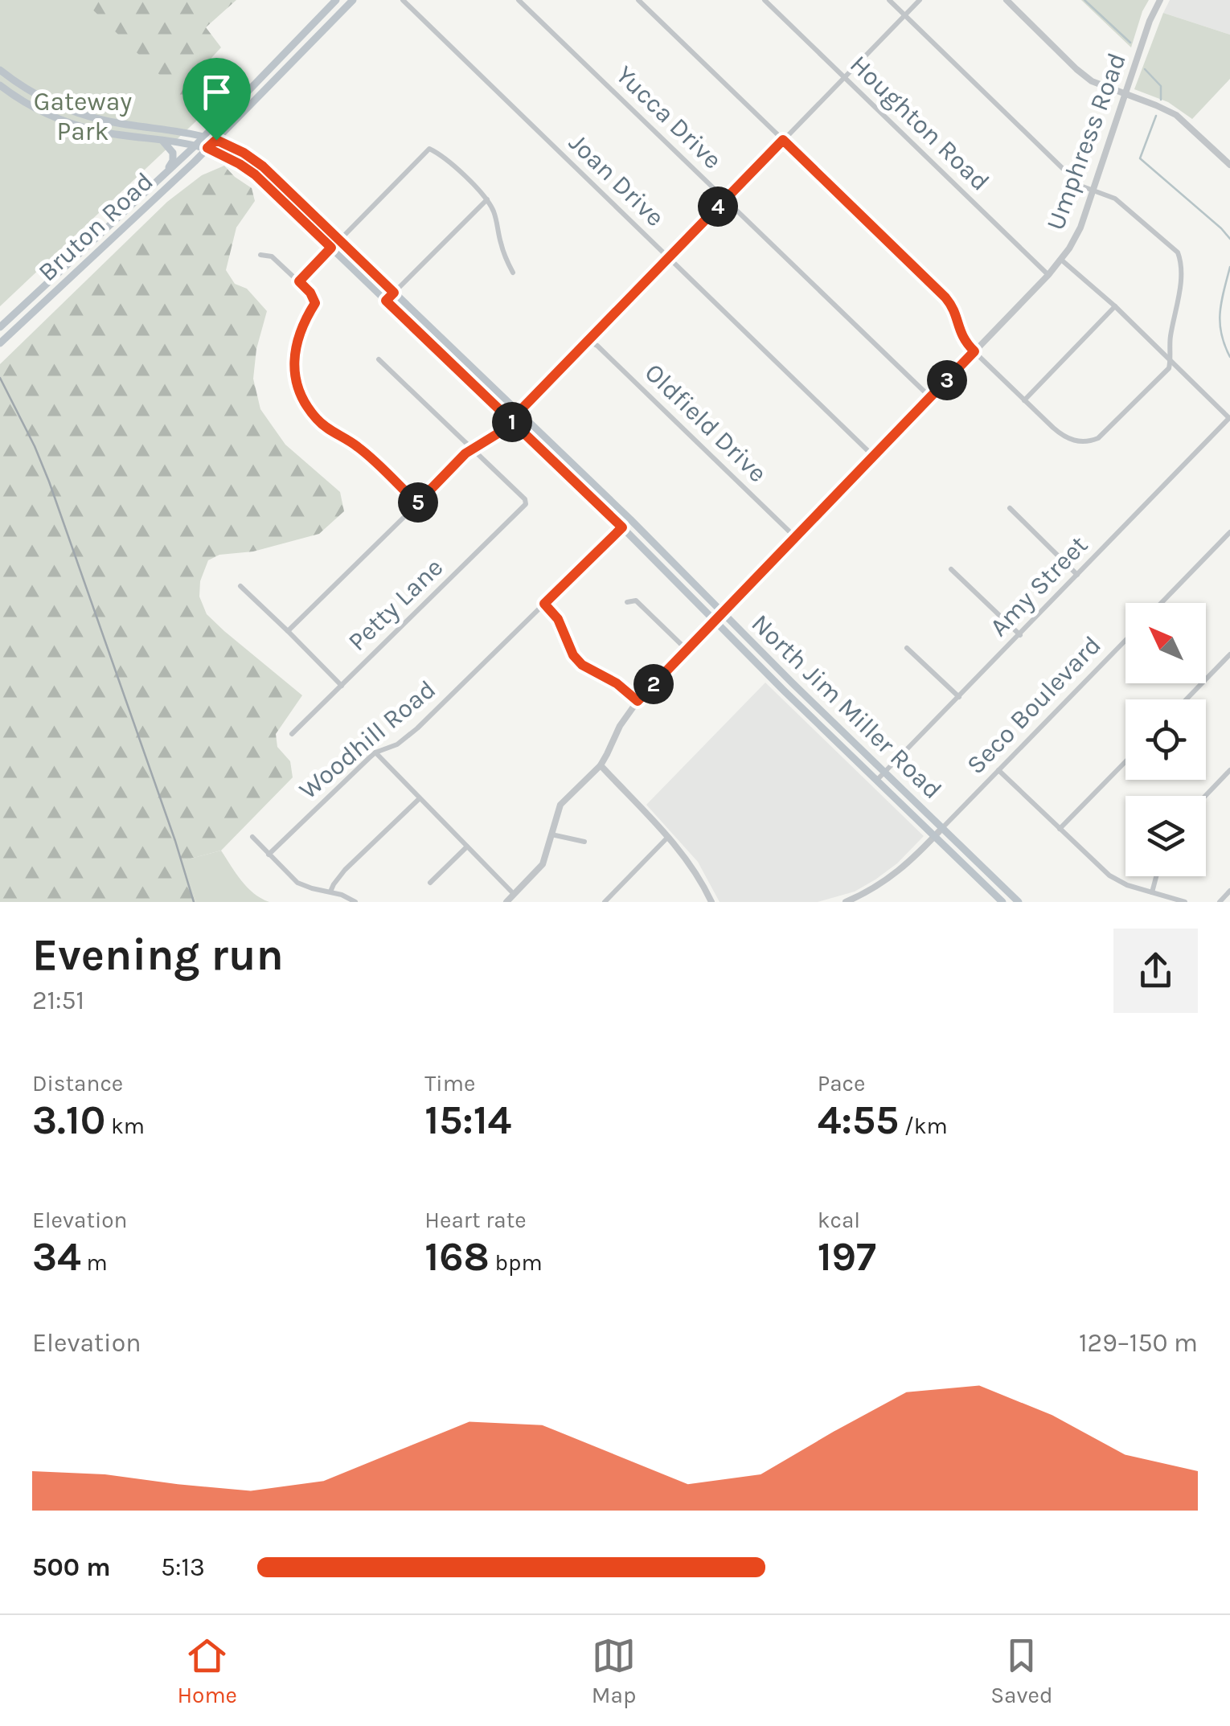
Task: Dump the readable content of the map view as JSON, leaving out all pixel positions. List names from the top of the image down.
{
  "streets": {
    "main road": ["Bruton Road", "North Jim Miller Road"],
    "street": [
      "Yucca Drive",
      "Houghton Road",
      "Umphress Road",
      "Joan Drive",
      "Oldfield Drive",
      "Amy Street",
      "Petty Lane",
      "Seco Boulevard",
      "Woodhill Road"
    ]
  },
  "crossings": [
    ["Yucca Drive", "Umphress Road"],
    ["Houghton Road", "Umphress Road"],
    ["Umphress Road", "Joan Drive"],
    ["Umphress Road", "Oldfield Drive"],
    ["Umphress Road", "North Jim Miller Road"],
    ["Bruton Road", "North Jim Miller Road"],
    ["Amy Street", "North Jim Miller Road"],
    ["Seco Boulevard", "North Jim Miller Road"],
    ["North Jim Miller Road", "Woodhill Road"]
  ],
  "parks": ["Gateway Park"],
  "north": "top left",
  "page": {
    "pins": [
      "4",
      "3",
      "1",
      "5",
      "2"
    ],
    "heading": ["Evening run", "21:51"],
    "stats": [
      ["Distance", "3.10 km"],
      ["Time", "15:14"],
      ["Pace", "4:55 /km"],
      ["Elevation", "34 m"],
      ["Heart rate", "168 bpm"],
      ["kcal", "197"]
    ],
    "chart": ["Elevation", "129–150 m"],
    "list": [
      {
        "name": "500 m",
        "note": "5:13"
      }
    ],
    "tabs": ["Home", "Map", "Saved"]
  }
}
